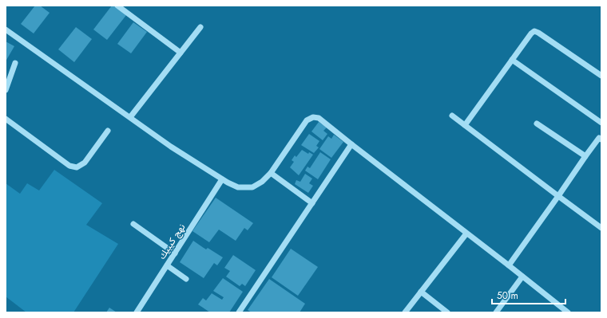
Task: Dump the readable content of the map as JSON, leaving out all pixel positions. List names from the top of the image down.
{
  "streets": {
    "street": ["نهج كيبيك"]
  },
  "scale_bar": "50 m"
}
